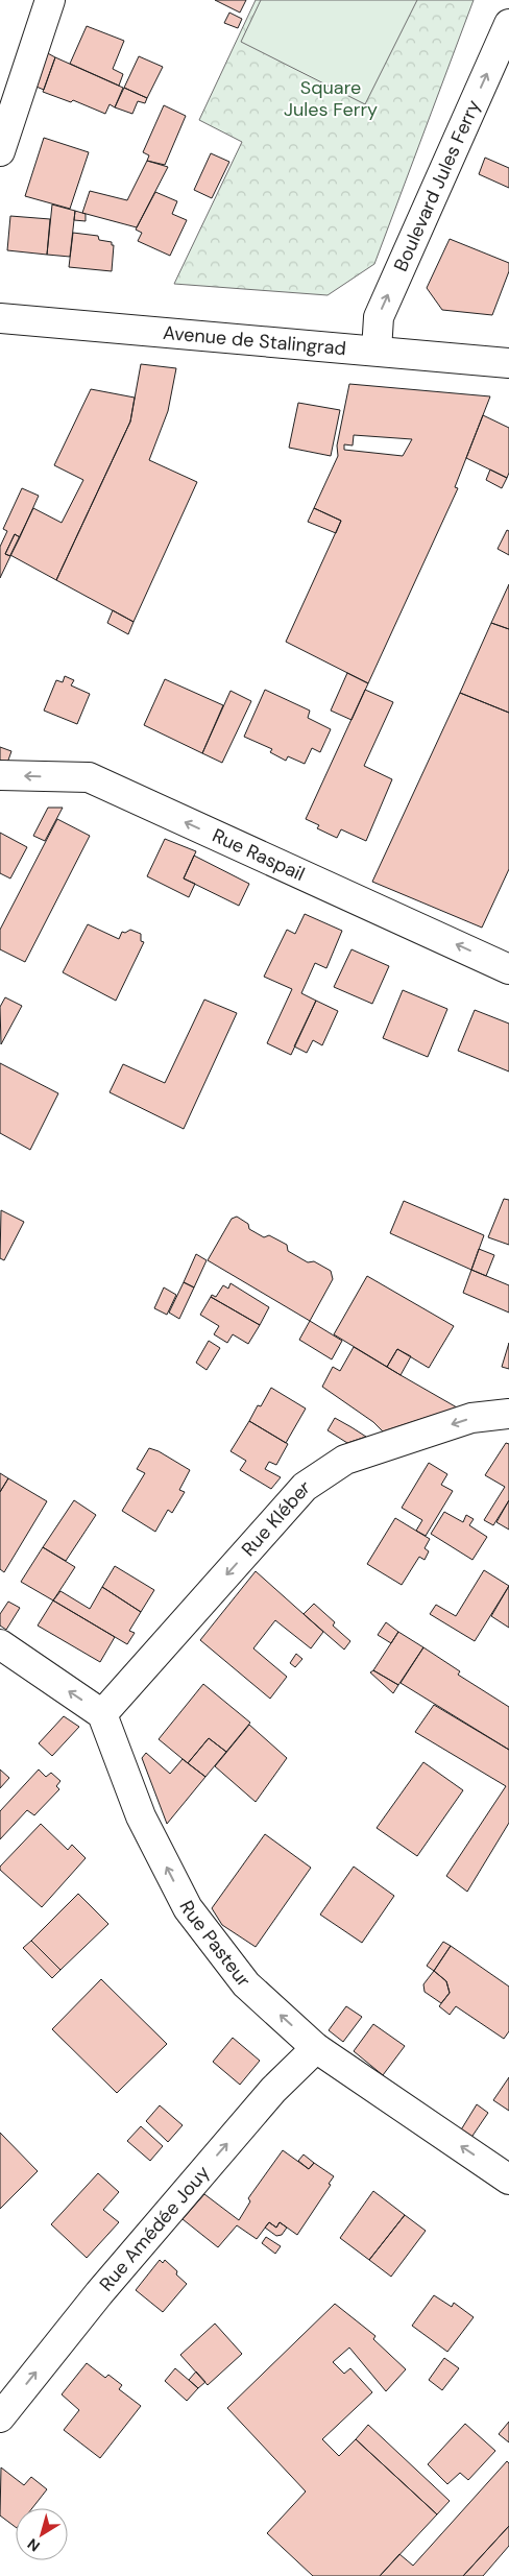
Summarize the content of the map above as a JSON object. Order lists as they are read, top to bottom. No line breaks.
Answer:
{"streets":{"street":["Boulevard Jules Ferry","Avenue de Stalingrad","Rue Raspail","Rue Kléber","Rue Pasteur","Rue Amédée Jouy"]},"crossings":[["Boulevard Jules Ferry","Avenue de Stalingrad"],["Rue Kléber","Rue Pasteur"],["Rue Pasteur","Rue Amédée Jouy"]],"one_way":["Boulevard Jules Ferry","Rue Raspail","Rue Kléber","Rue Pasteur","Rue Amédée Jouy"],"parks":["Square Jules Ferry"],"north":"bottom left"}
